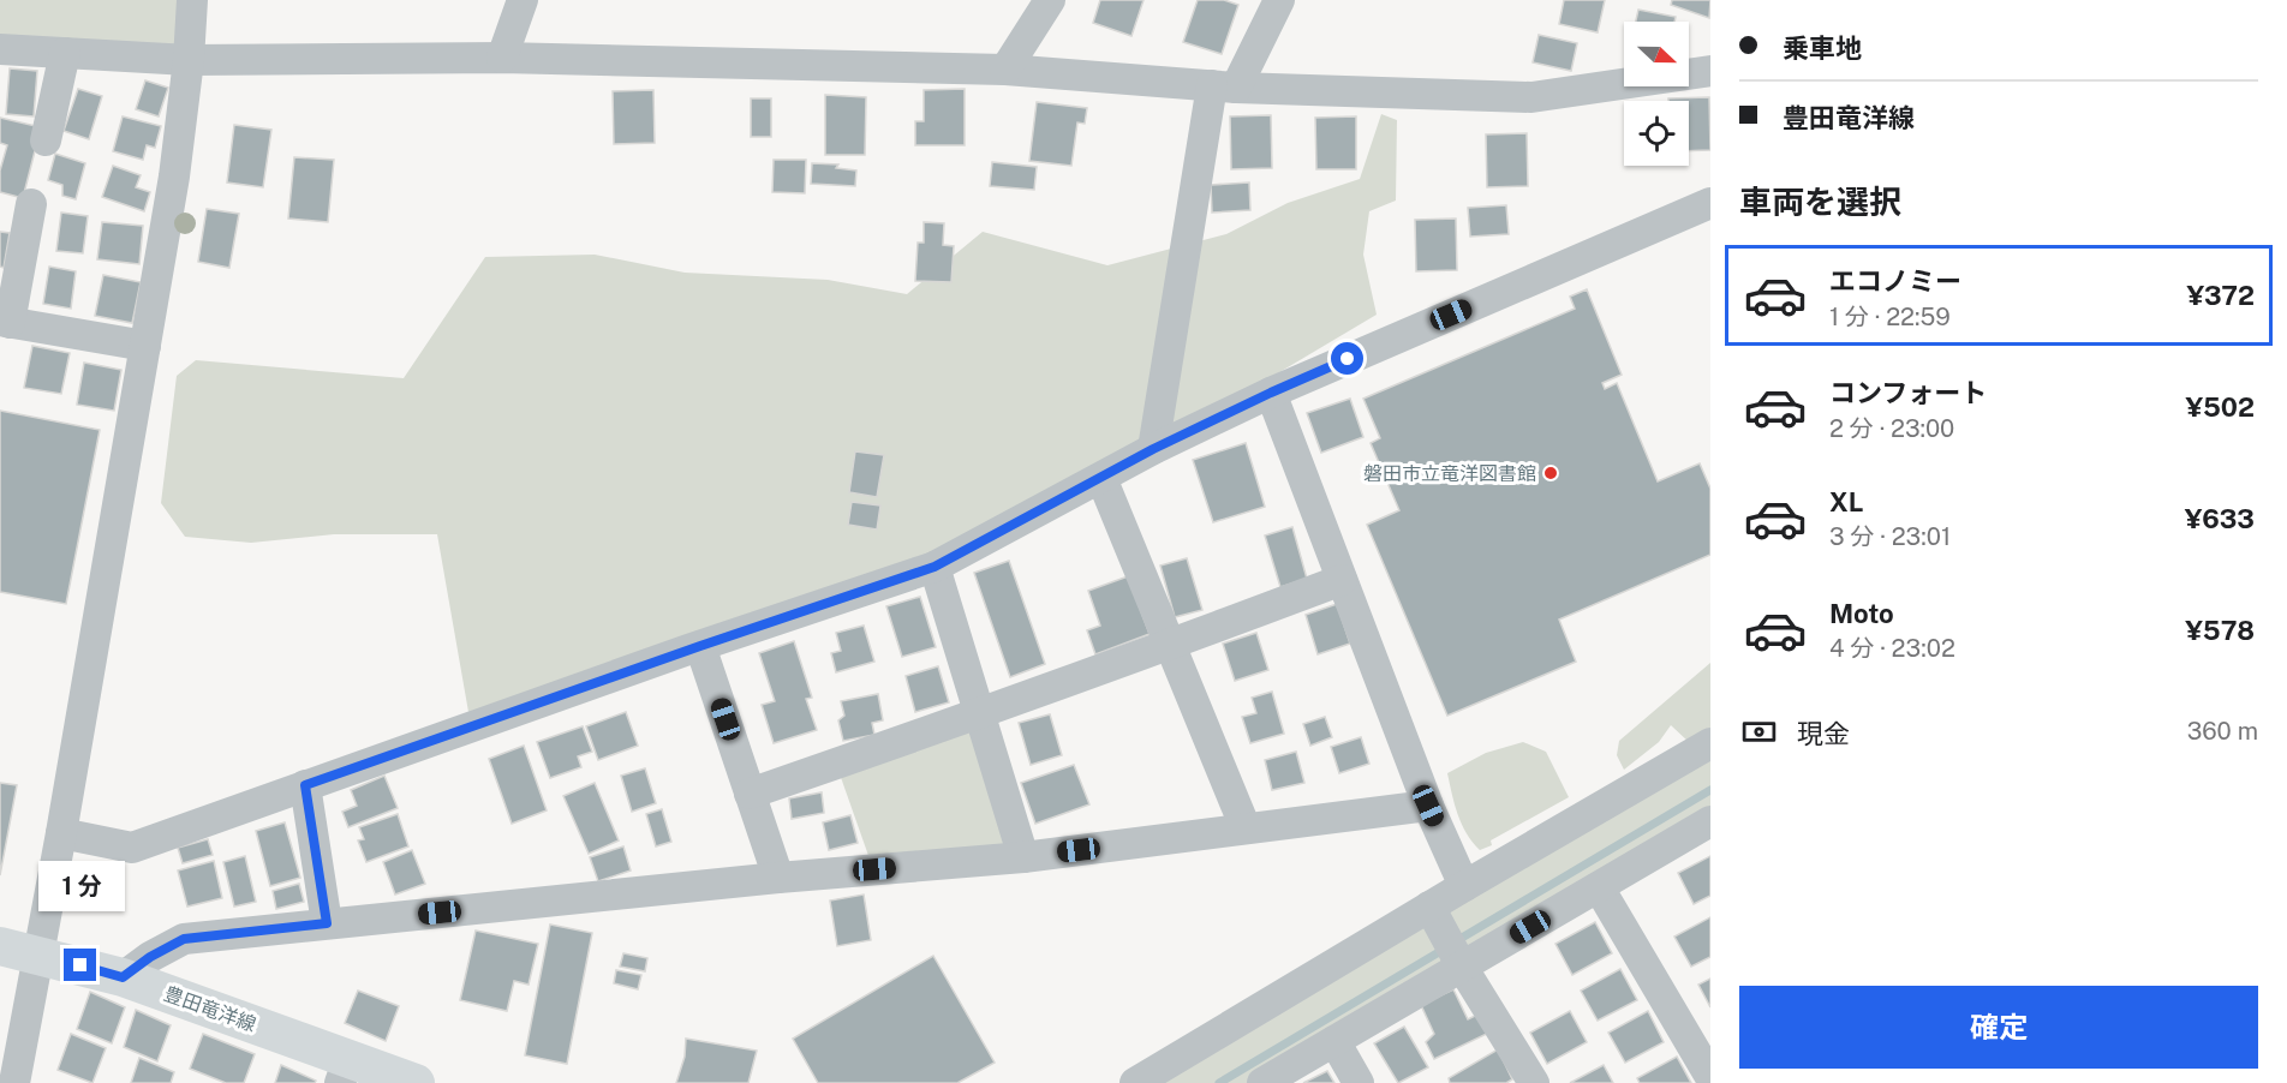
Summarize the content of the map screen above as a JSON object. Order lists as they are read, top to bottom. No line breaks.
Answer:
{"streets":{"main road":["豊田竜洋線"]},"places":["磐田市立竜洋図書館"],"north":"right","page":{"banner":["乗車地","豊田竜洋線"],"heading":"車両を選択","list":[{"name":"エコノミー","note":"1 分 · 22:59","value":"¥372"},{"name":"コンフォート","note":"2 分 · 23:00","value":"¥502"},{"name":"XL","note":"3 分 · 23:01","value":"¥633"},{"name":"Moto","note":"4 分 · 23:02","value":"¥578"}],"pay":["現金","360 m"],"bubble":"1 分","buttons":"確定"}}
